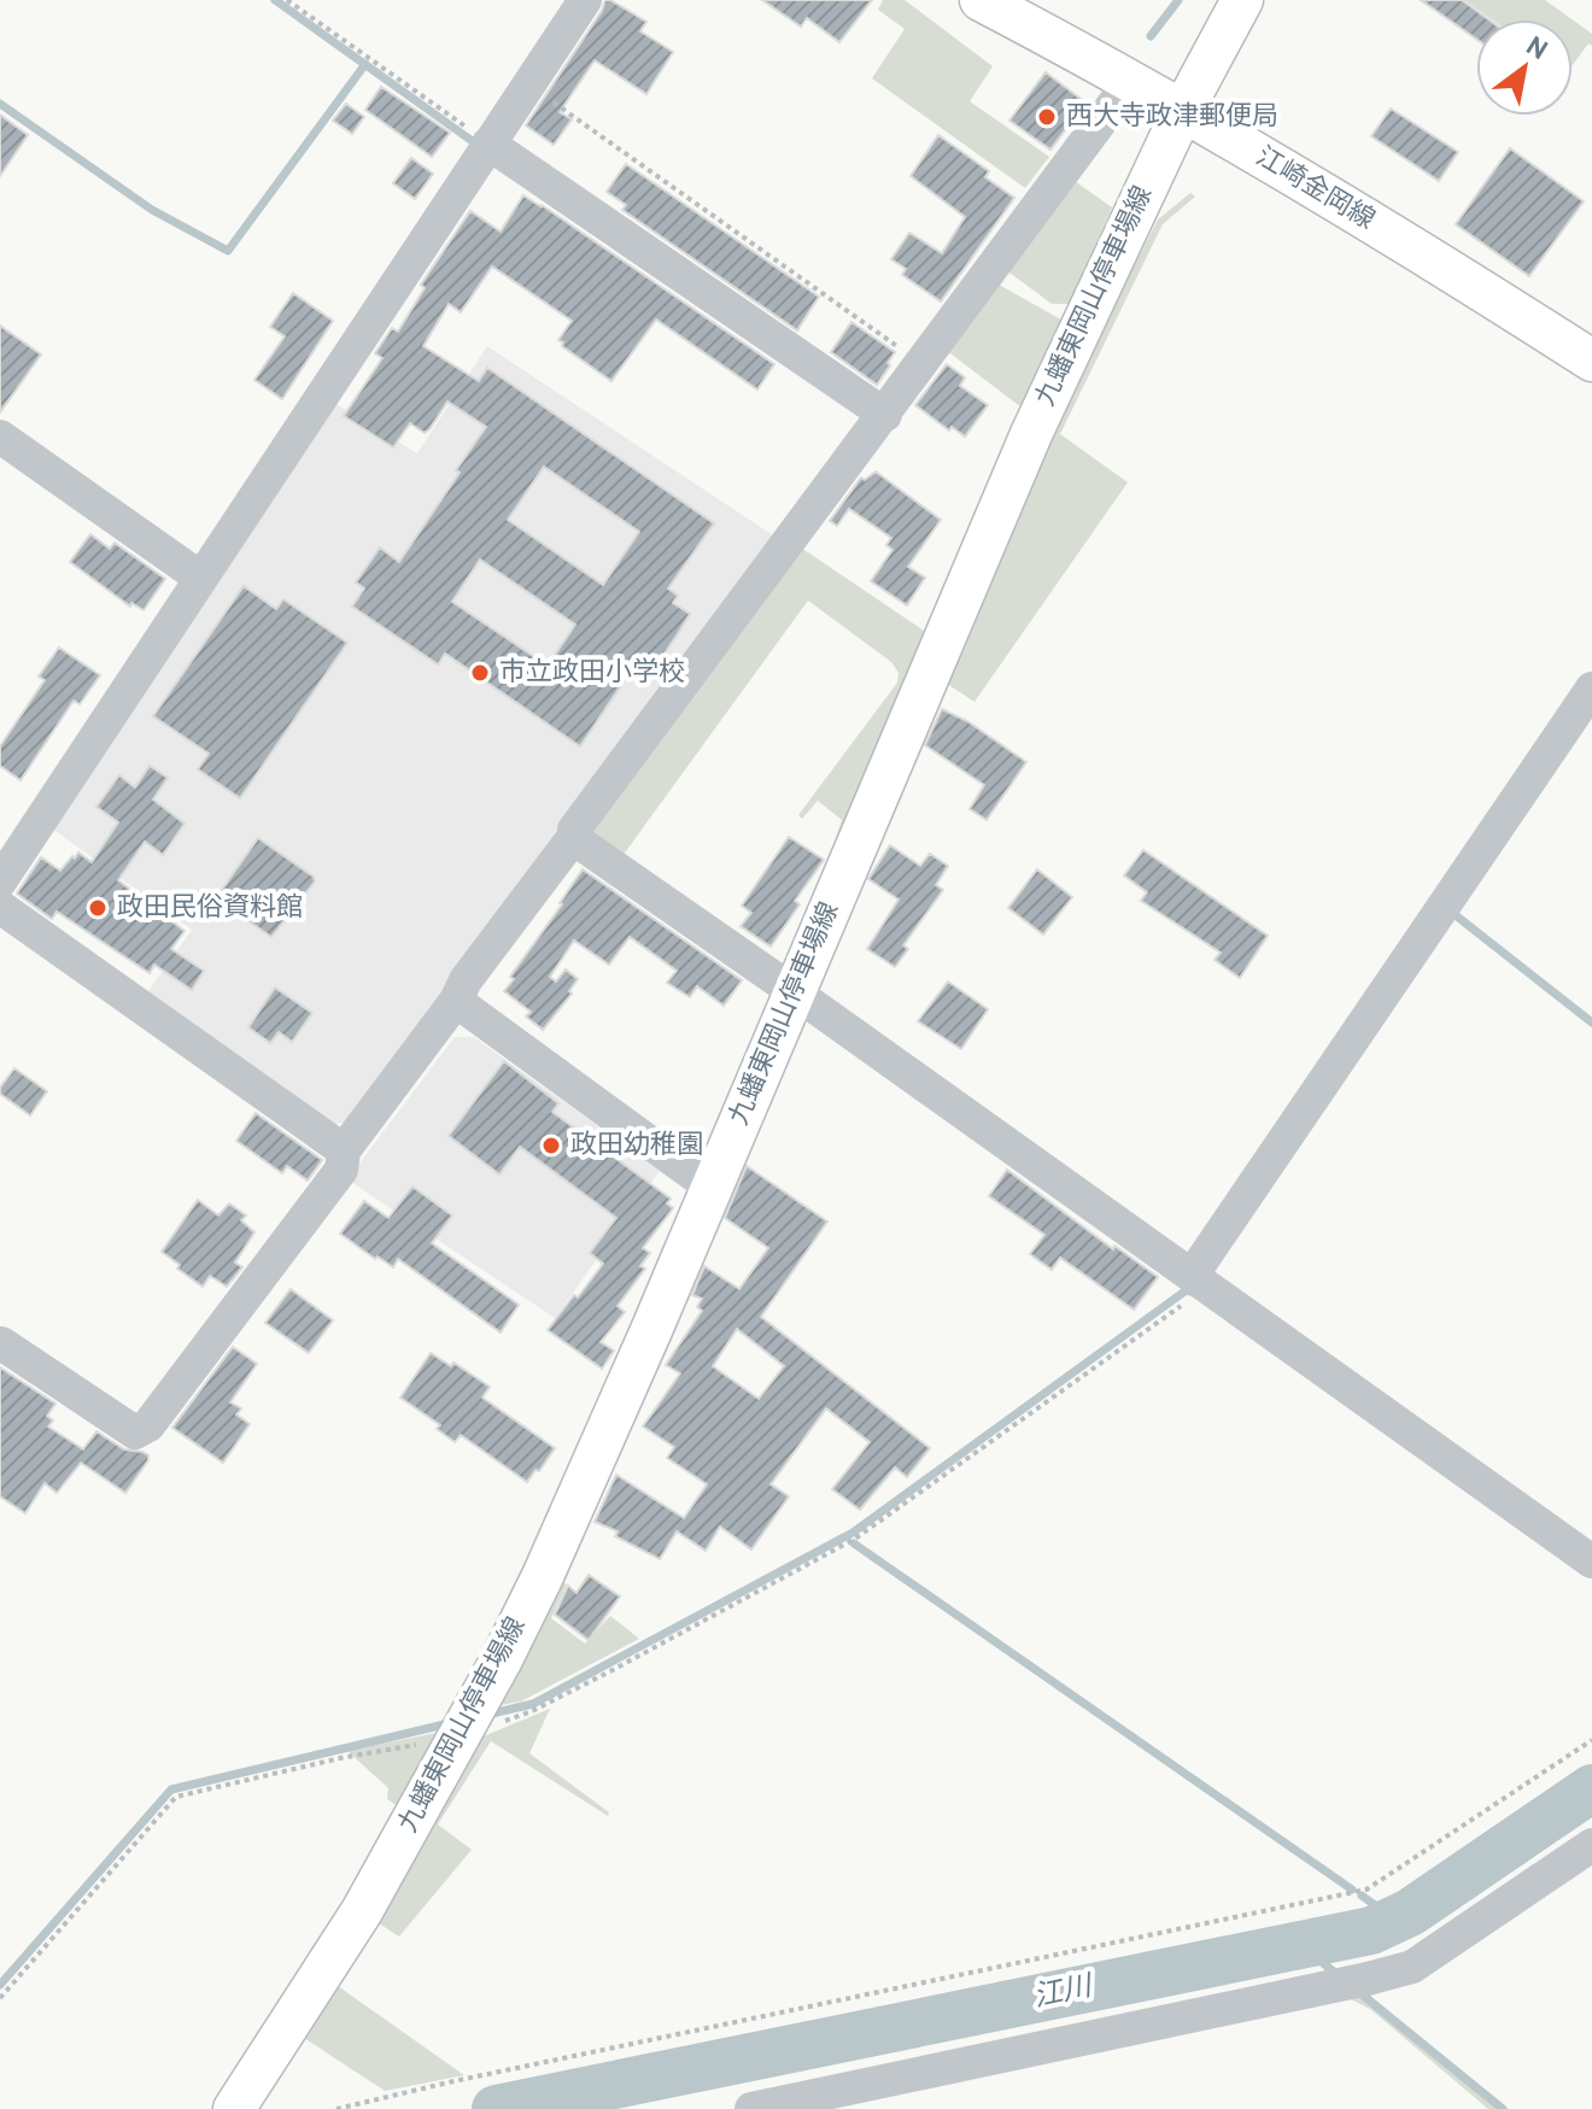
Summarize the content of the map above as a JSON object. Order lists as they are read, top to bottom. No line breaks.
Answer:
{"streets":{"main road":["江崎金岡線","九蟠東岡山停車場線"]},"crossings":[["江崎金岡線","九蟠東岡山停車場線"]],"water":["江川"],"places":["西大寺政津郵便局","市立政田小学校","政田民俗資料館","政田幼稚園"],"north":"top right"}
